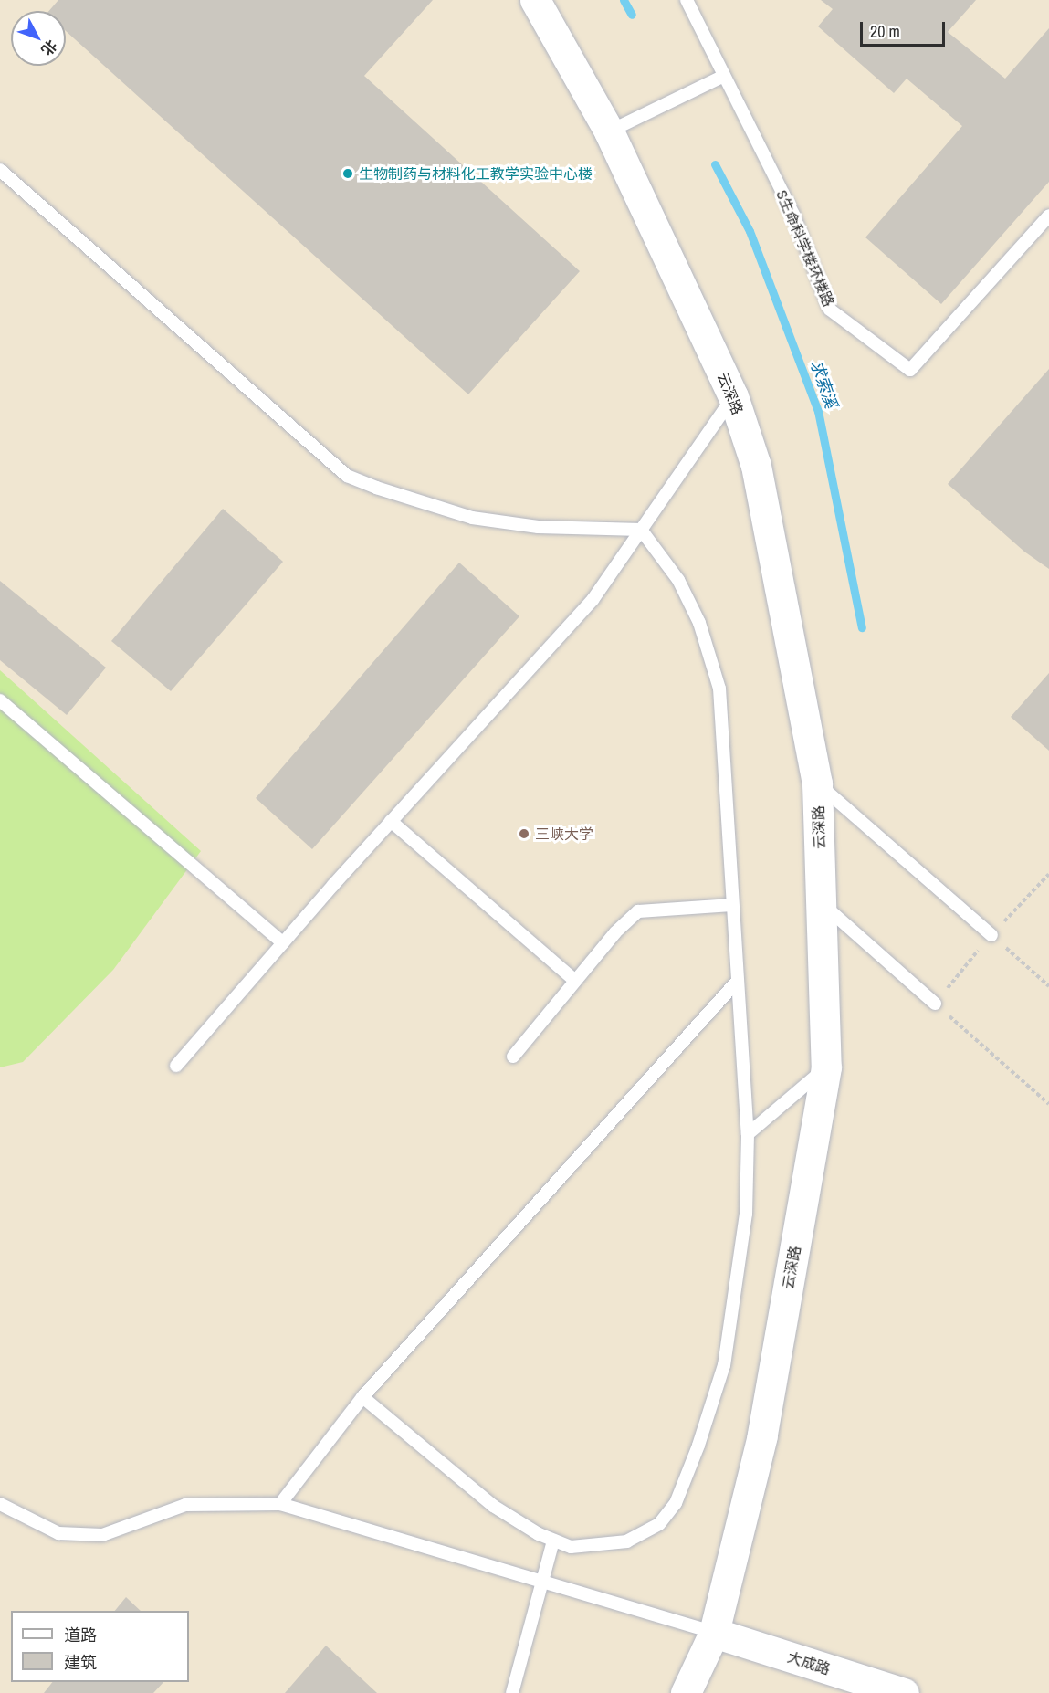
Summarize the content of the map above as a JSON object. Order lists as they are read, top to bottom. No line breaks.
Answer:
{"streets":{"street":["云深路","大成路"],"lane":["S生命科学楼环楼路"]},"crossings":[["云深路","大成路"]],"water":["求索溪"],"places":["生物制药与材料化工教学实验中心楼","三峡大学"],"legend":["道路","建筑"],"scale_bar":"20 m","north":"bottom right"}
